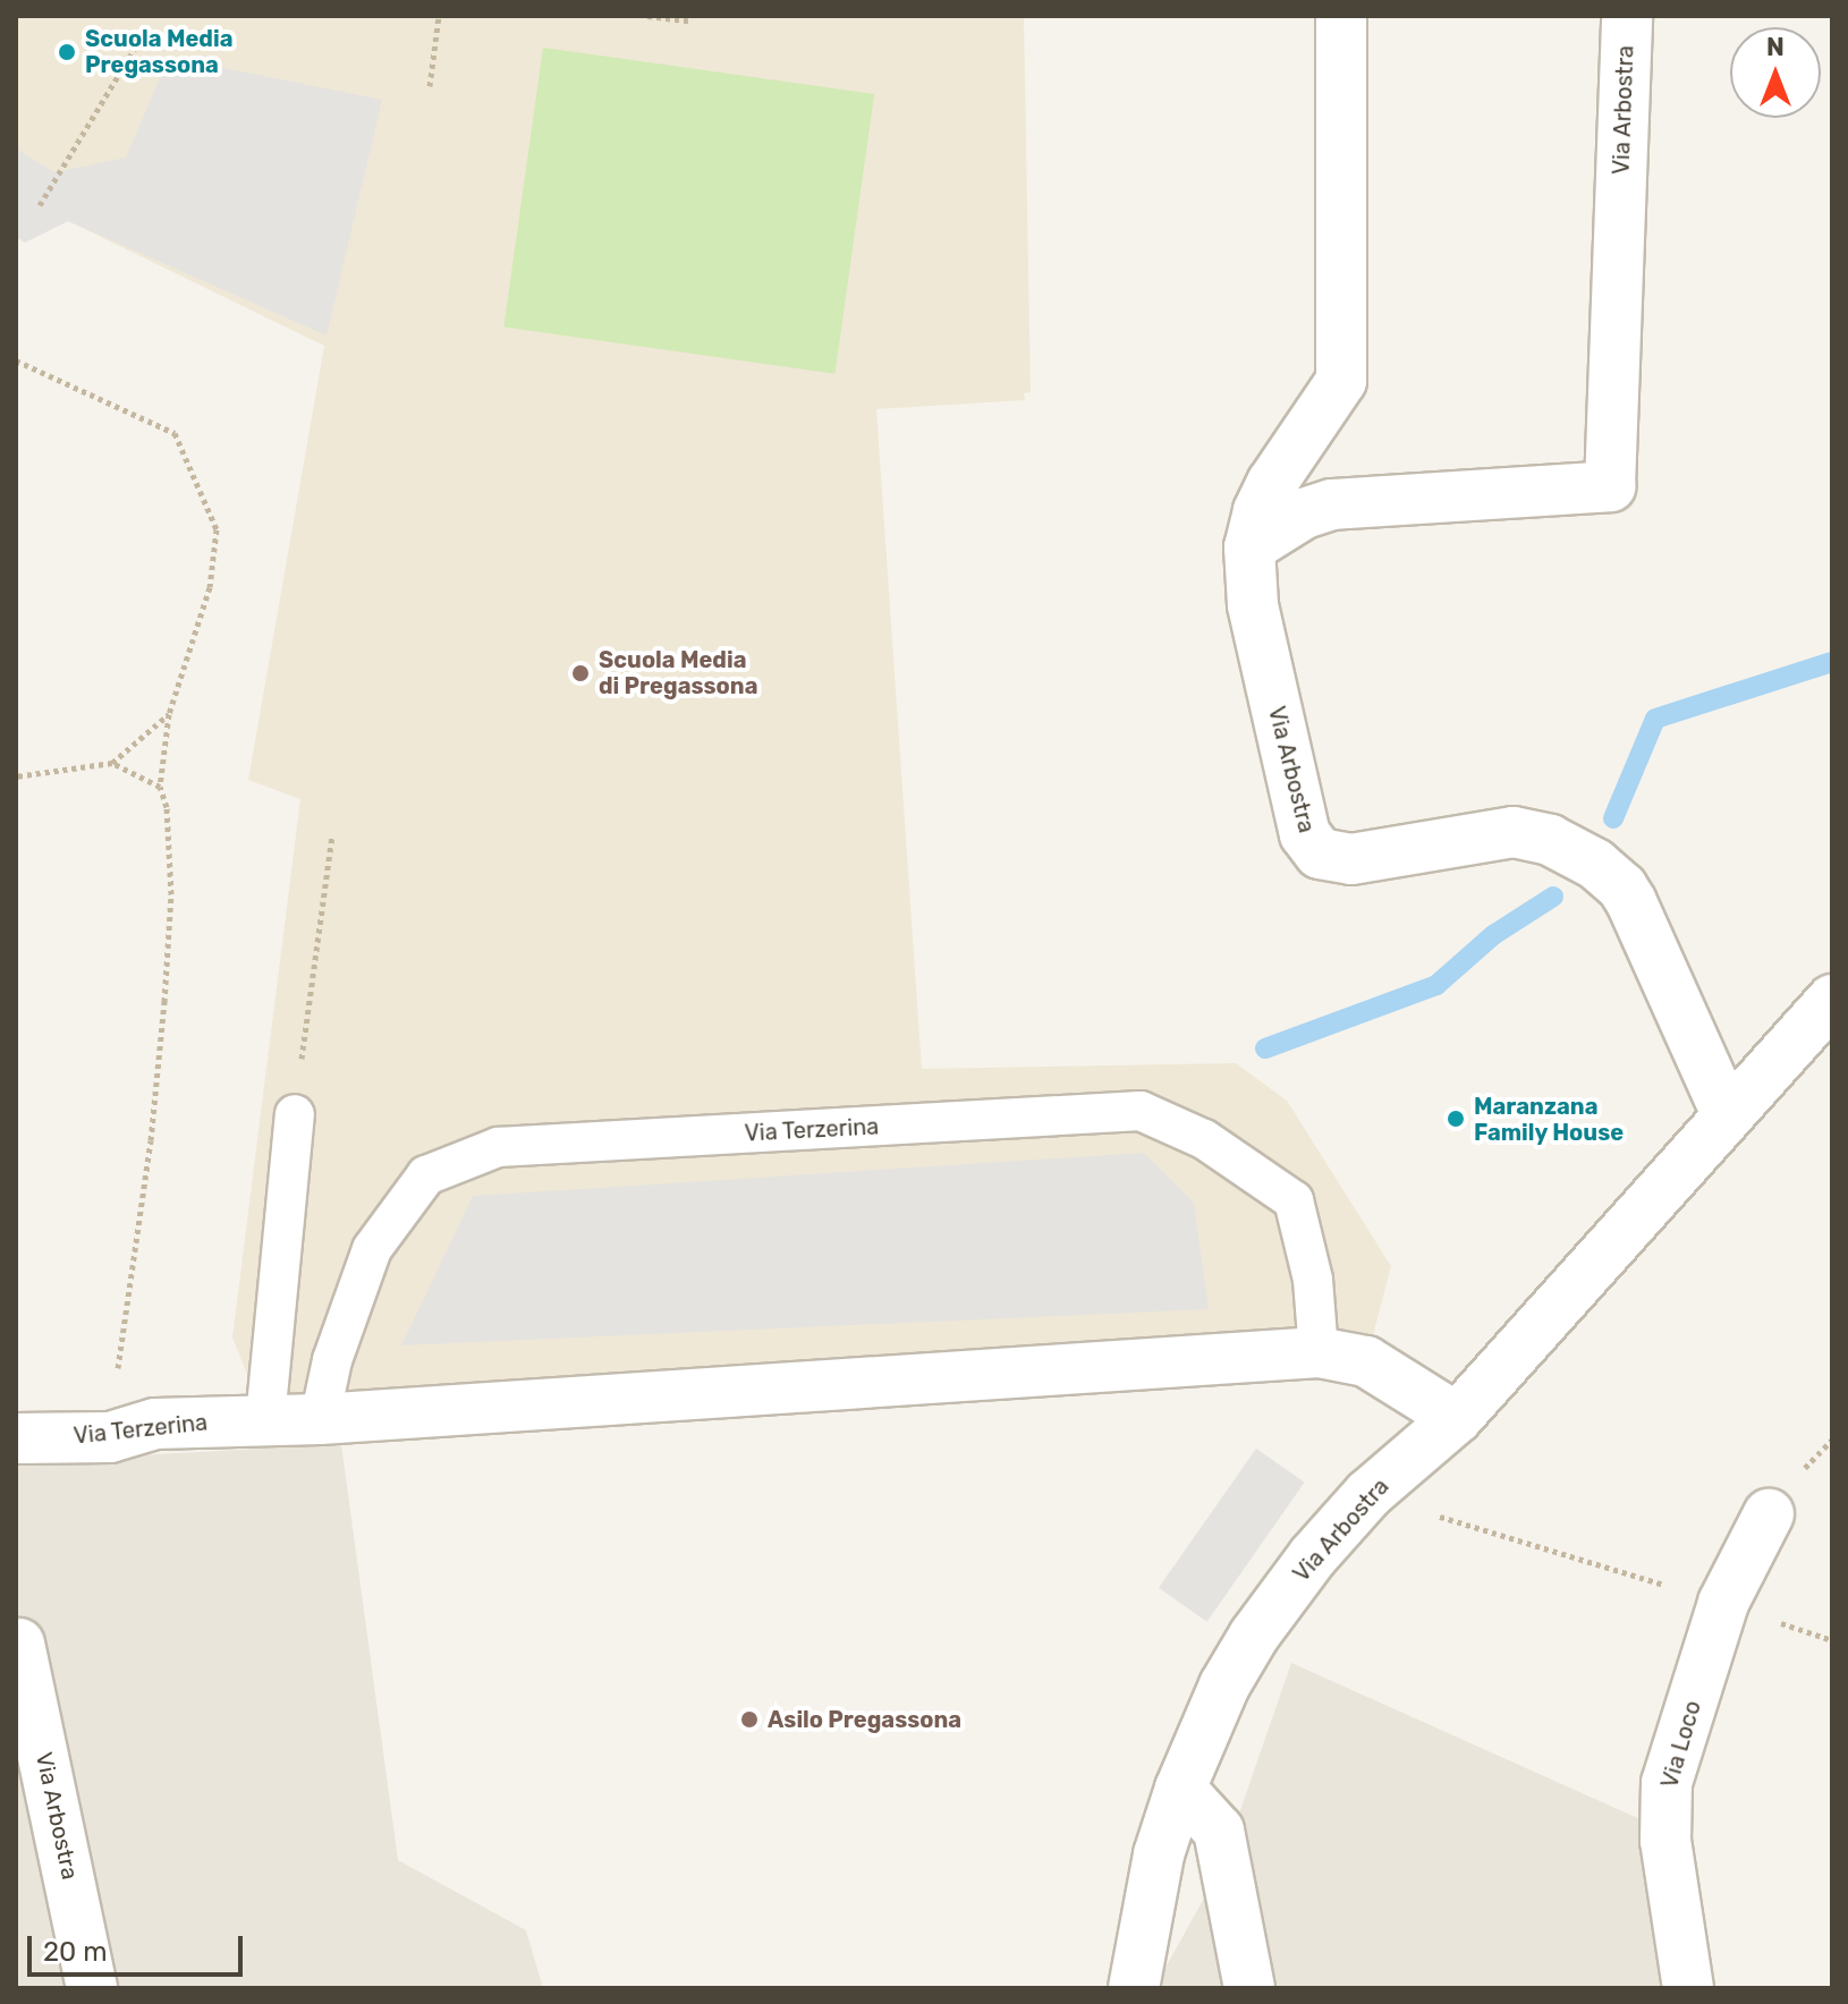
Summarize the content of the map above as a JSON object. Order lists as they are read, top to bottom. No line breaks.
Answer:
{"streets":{"street":["Via Arbostra","Via Terzerina","Via Loco"]},"crossings":[["Via Arbostra","Via Terzerina"]],"places":["Scuola Media Pregassona","Scuola Media di Pregassona","Maranzana Family House","Asilo Pregassona"],"scale_bar":"20 m","north":"top"}
